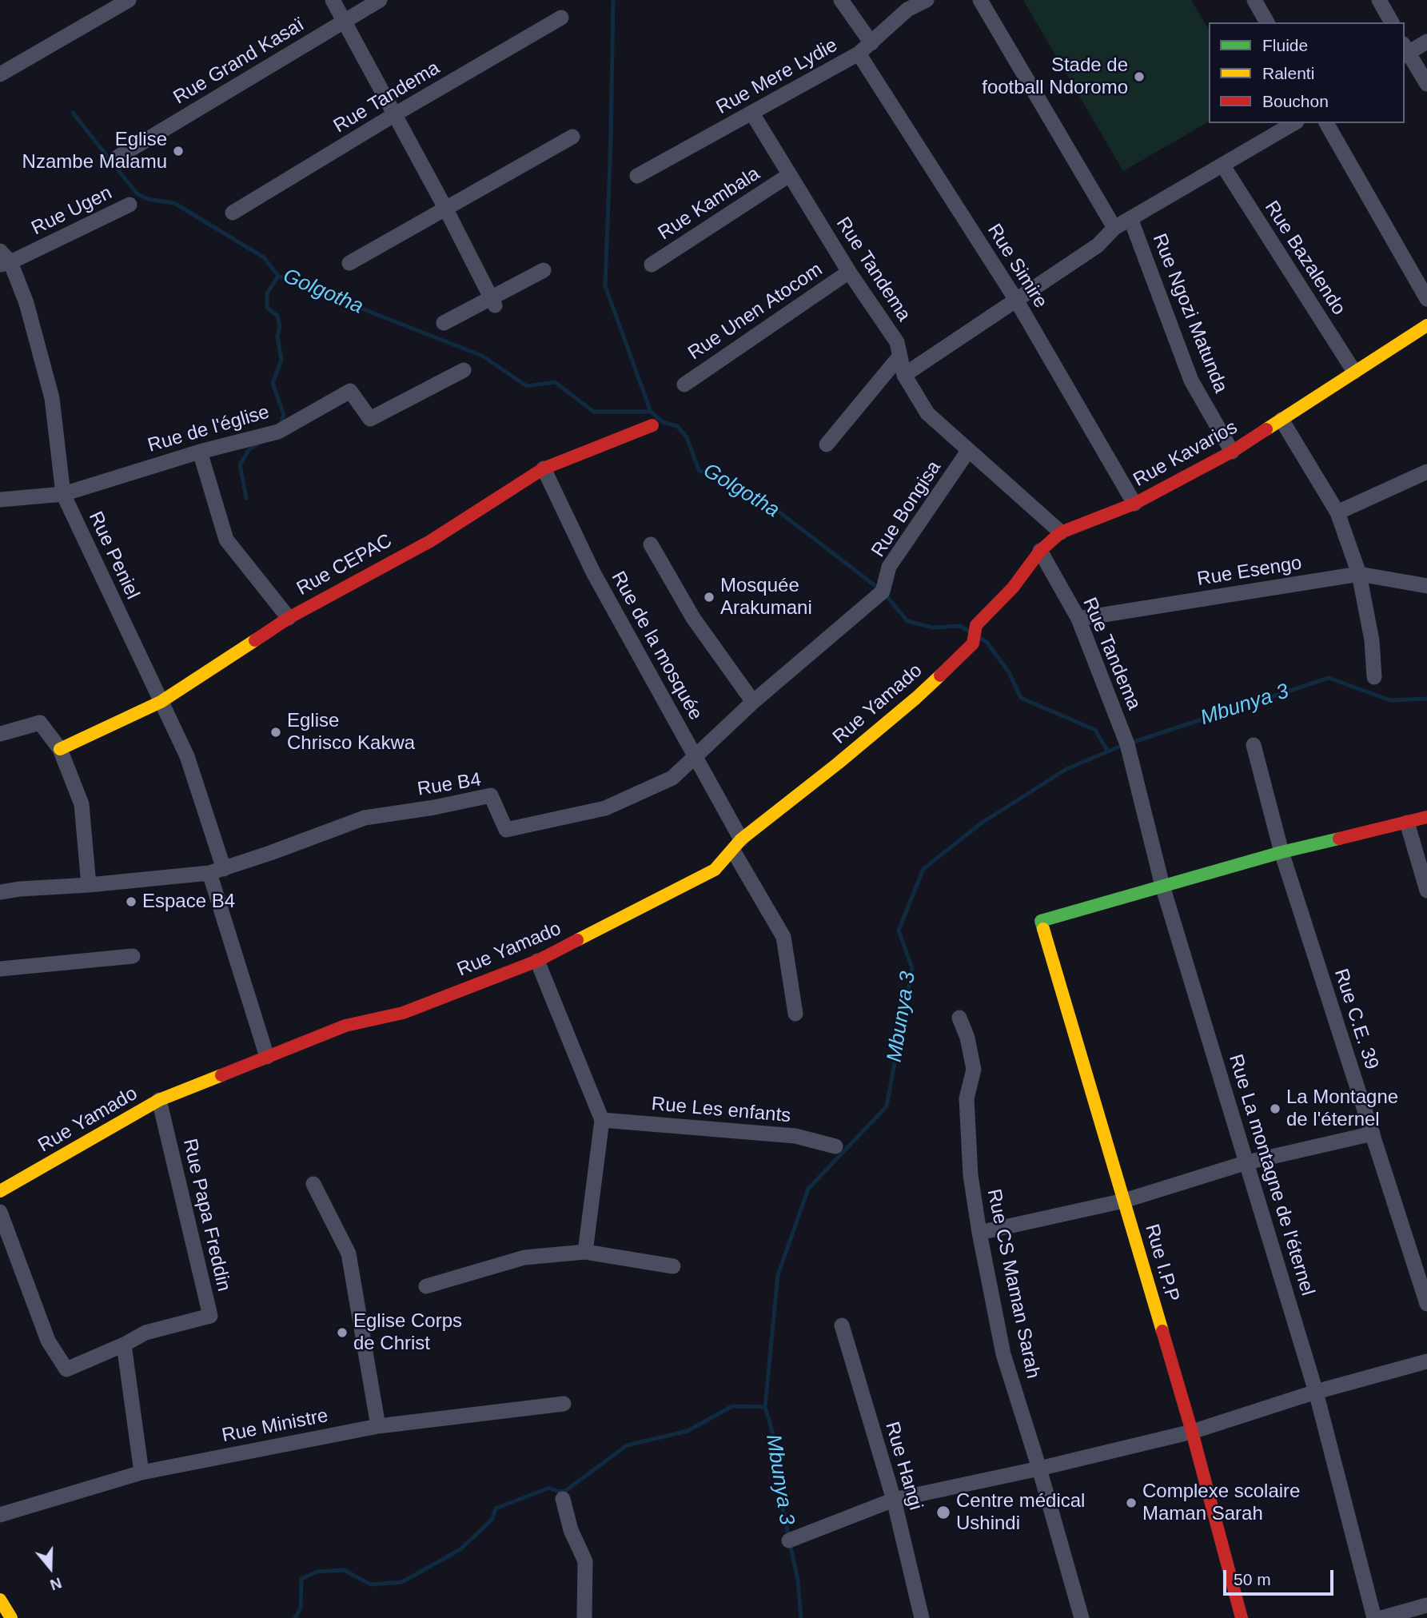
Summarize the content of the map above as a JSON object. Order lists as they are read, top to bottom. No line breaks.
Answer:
{"streets":{"street":["Rue Grand Kasaï","Rue Mere Lydie","Rue Tandema","Rue Kambala","Rue Ugen","Rue Bazalendo","Rue Simire","Rue Unen Atocom","Rue Ngozi Matunda","Rue de l'église","Rue Kavarios","Rue Bongisa","Rue Peniel","Rue CEPAC","Rue Esengo","Rue de la mosquée","Rue Yamado","Rue B4","Rue C.E. 39","Rue Les enfants","Rue La montagne de l'éternel","Rue Papa Freddin","Rue I.P.P","Rue CS Maman Sarah","Rue Ministre","Rue Hangi"]},"crossings":[["Rue Mere Lydie","Rue Tandema"],["Rue Mere Lydie","Rue Simire"],["Rue Tandema","Rue Kambala"],["Rue Tandema","Rue Unen Atocom"],["Rue Tandema","Rue Kavarios"],["Rue Tandema","Rue Bongisa"],["Rue Tandema","Rue Esengo"],["Rue Tandema","Rue La montagne de l'éternel"],["Rue Ugen","Rue Peniel"],["Rue Bazalendo","Rue Kavarios"],["Rue Simire","Rue Kavarios"],["Rue Ngozi Matunda","Rue Kavarios"],["Rue de l'église","Rue Peniel"],["Rue Kavarios","Rue Yamado"],["Rue Bongisa","Rue B4"],["Rue Peniel","Rue CEPAC"],["Rue Peniel","Rue Yamado"],["Rue Peniel","Rue B4"],["Rue CEPAC","Rue de la mosquée"],["Rue de la mosquée","Rue Yamado"],["Rue de la mosquée","Rue B4"],["Rue Yamado","Rue Papa Freddin"],["Rue La montagne de l'éternel","Rue I.P.P"]],"water":["Golgotha","Mbunya 3"],"places":["Stade de football Ndoromo","Eglise Nzambe Malamu","Mosquée Arakumani","Eglise Chrisco Kakwa","Espace B4","La Montagne de l'éternel","Eglise Corps de Christ","Complexe scolaire Maman Sarah","Centre médical Ushindi"],"legend":["Fluide","Ralenti","Bouchon"],"scale_bar":"50 m","north":"bottom"}
